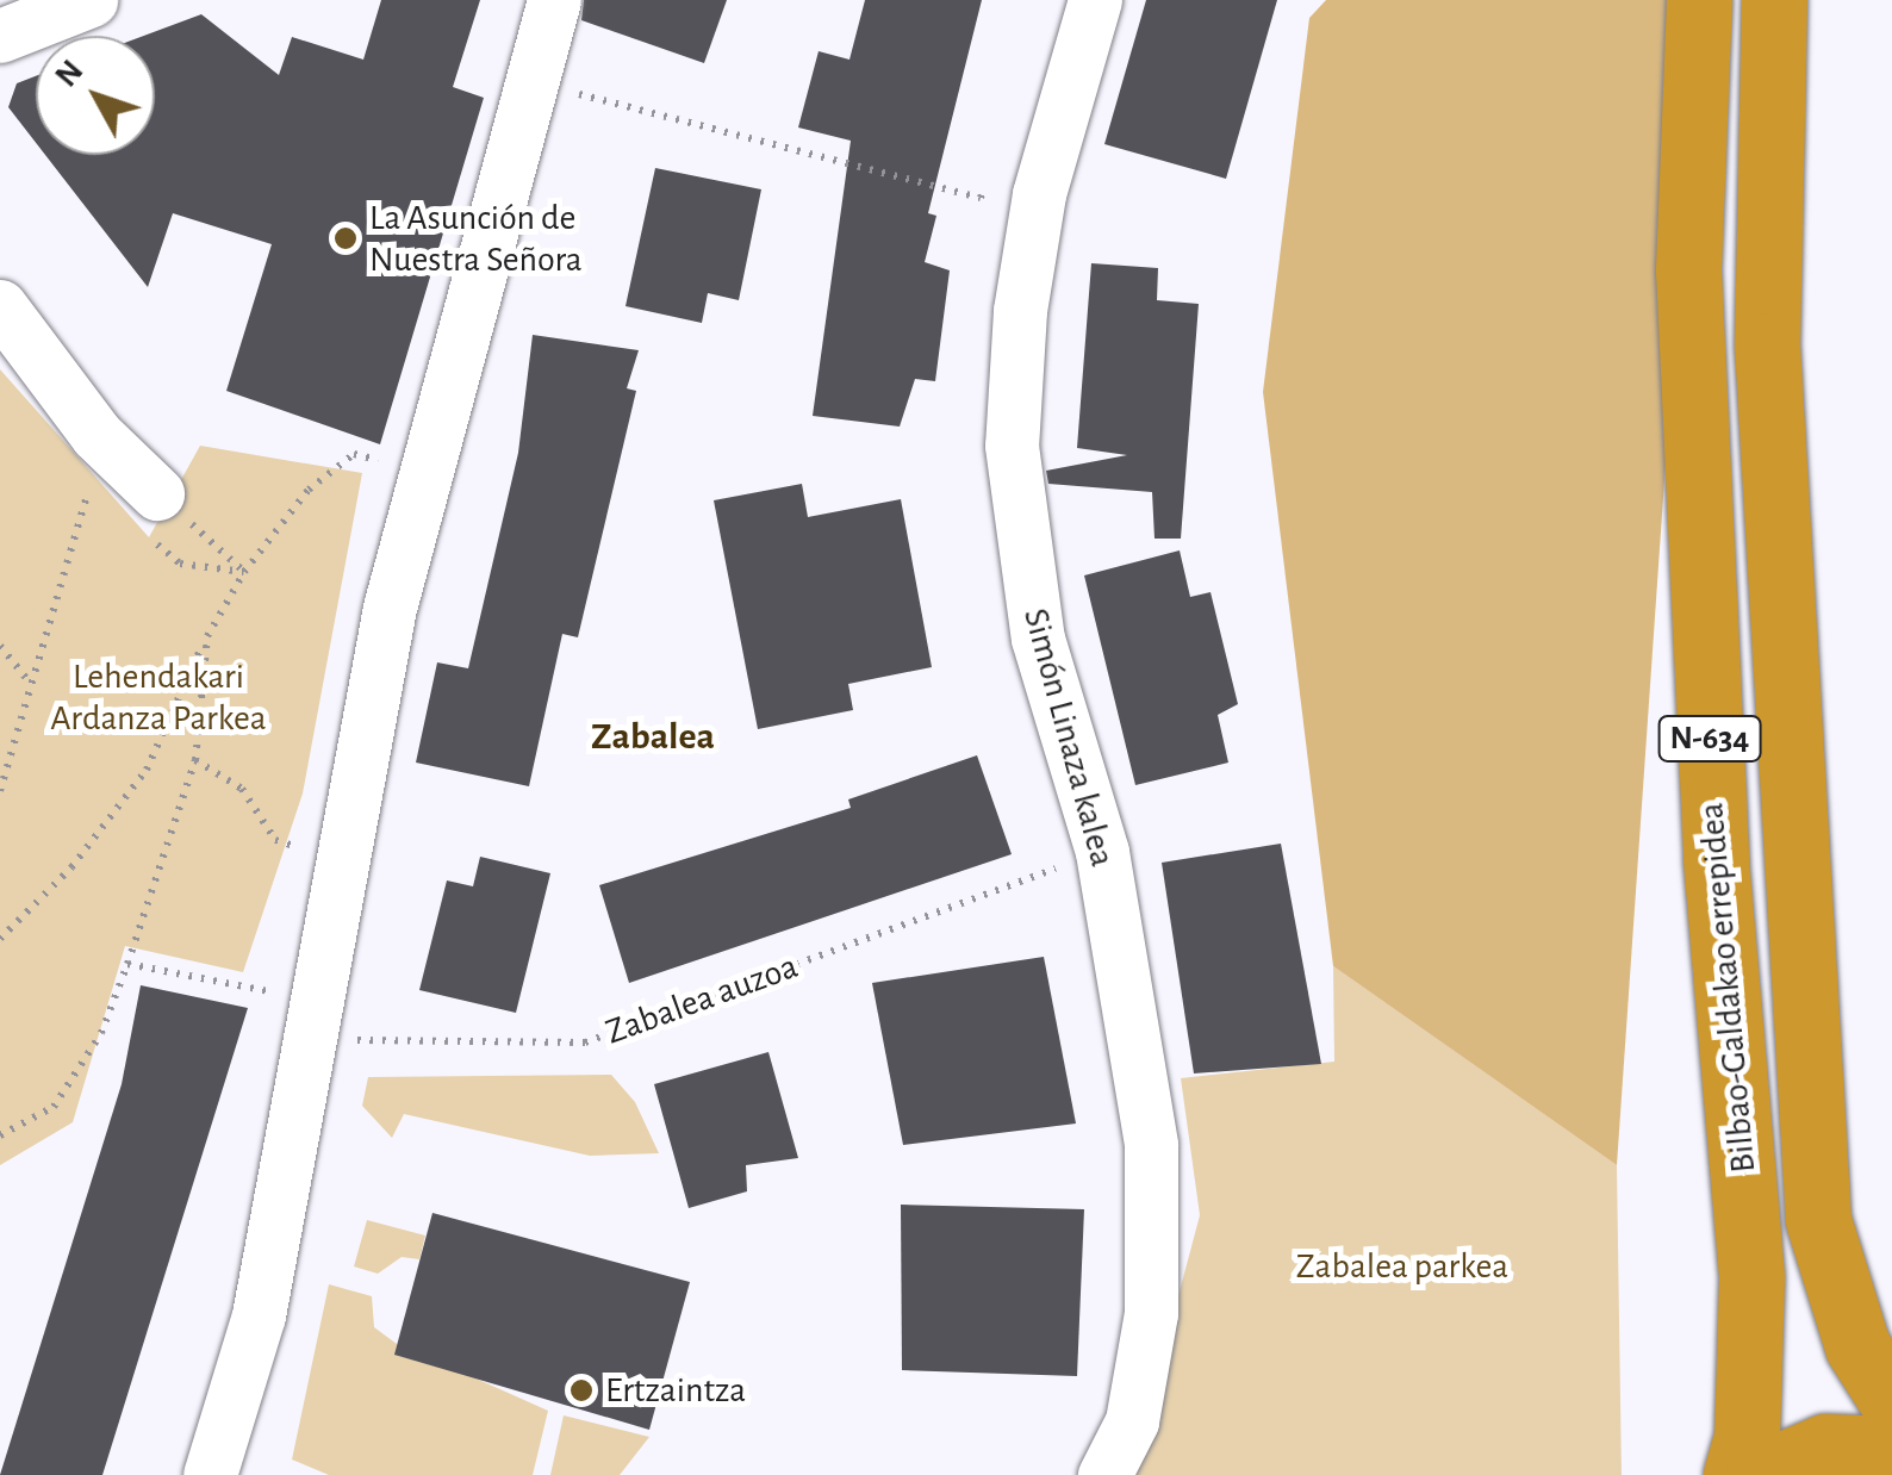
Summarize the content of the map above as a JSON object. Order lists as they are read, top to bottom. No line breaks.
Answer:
{"streets":{"highway":["N-634","Bilbao-Galdakao errepidea"],"street":["Simón Linaza kalea"],"path":["Zabalea auzoa"]},"crossings":[["Simón Linaza kalea","Zabalea auzoa"]],"districts":["Zabalea"],"parks":["Lehendakari Ardanza Parkea","Zabalea parkea"],"places":["La Asunción de Nuestra Señora","Ertzaintza"],"north":"top left"}
